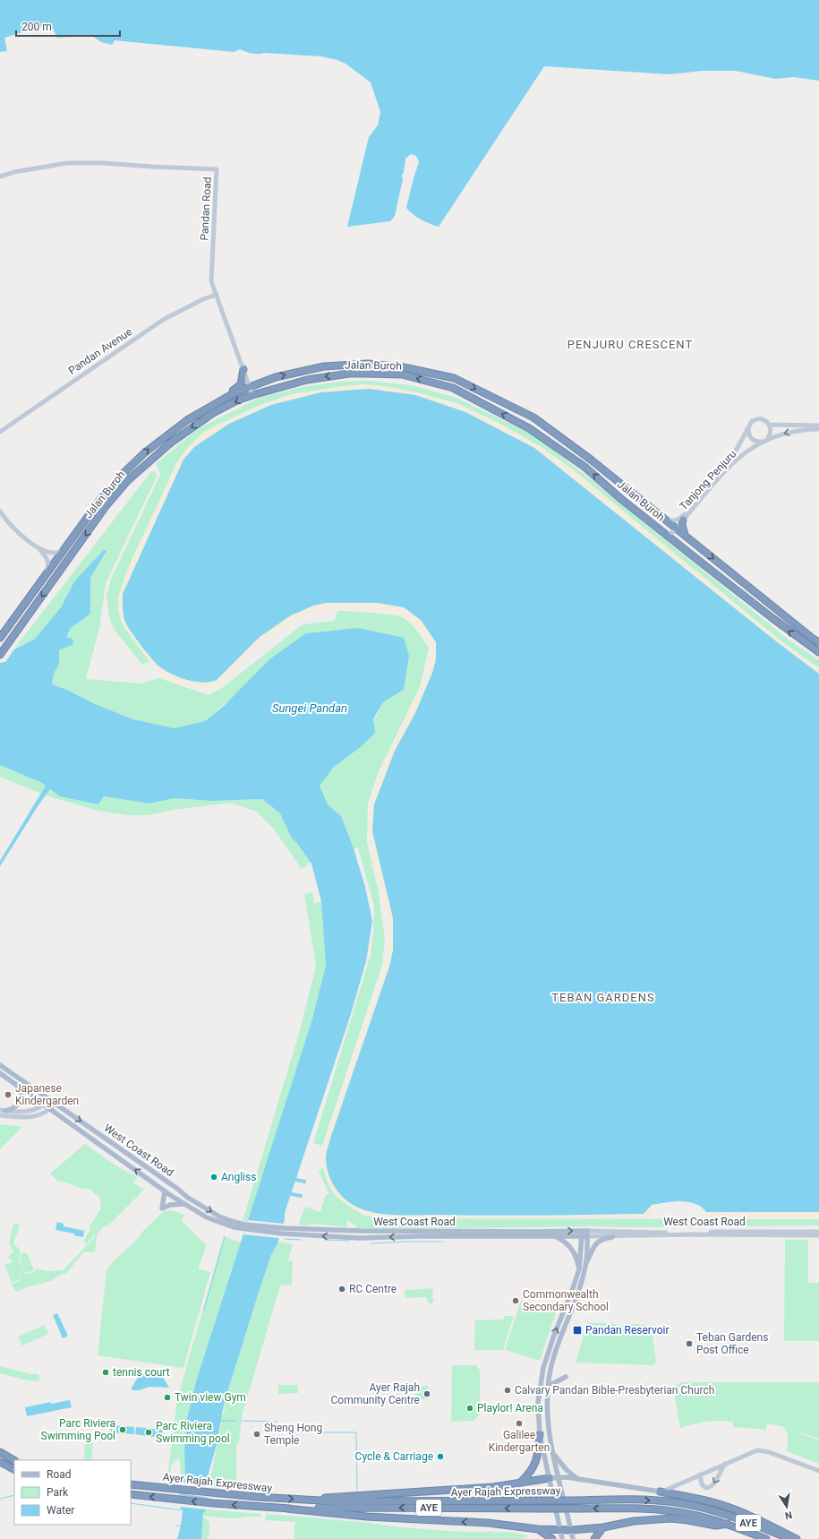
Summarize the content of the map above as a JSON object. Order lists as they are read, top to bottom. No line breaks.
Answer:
{"streets":{"highway":["Jalan Buroh","Ayer Rajah Expressway","AYE"],"main road":["West Coast Road"],"street":["Pandan Road","Pandan Avenue","Tanjong Penjuru"]},"crossings":[["Pandan Road","Pandan Avenue"],["Pandan Road","Jalan Buroh"],["Jalan Buroh","Tanjong Penjuru"]],"districts":["PENJURU CRESCENT","TEBAN GARDENS"],"water":["Sungei Pandan"],"places":{"other":["Japanese Kindergarden","Angliss","RC Centre","Commonwealth Secondary School","Teban Gardens Post Office","tennis court","Calvary Pandan Bible-Presbyterian Church","Ayer Rajah Community Centre","Twin view Gym","Playlor! Arena","Galilee Kindergarten","Parc Riviera Swimming Pool","Parc Riviera Swimming pool","Sheng Hong Temple","Cycle & Carriage"],"transit":["Pandan Reservoir"]},"legend":["Road","Park","Water"],"scale_bar":"200 m","north":"bottom"}
